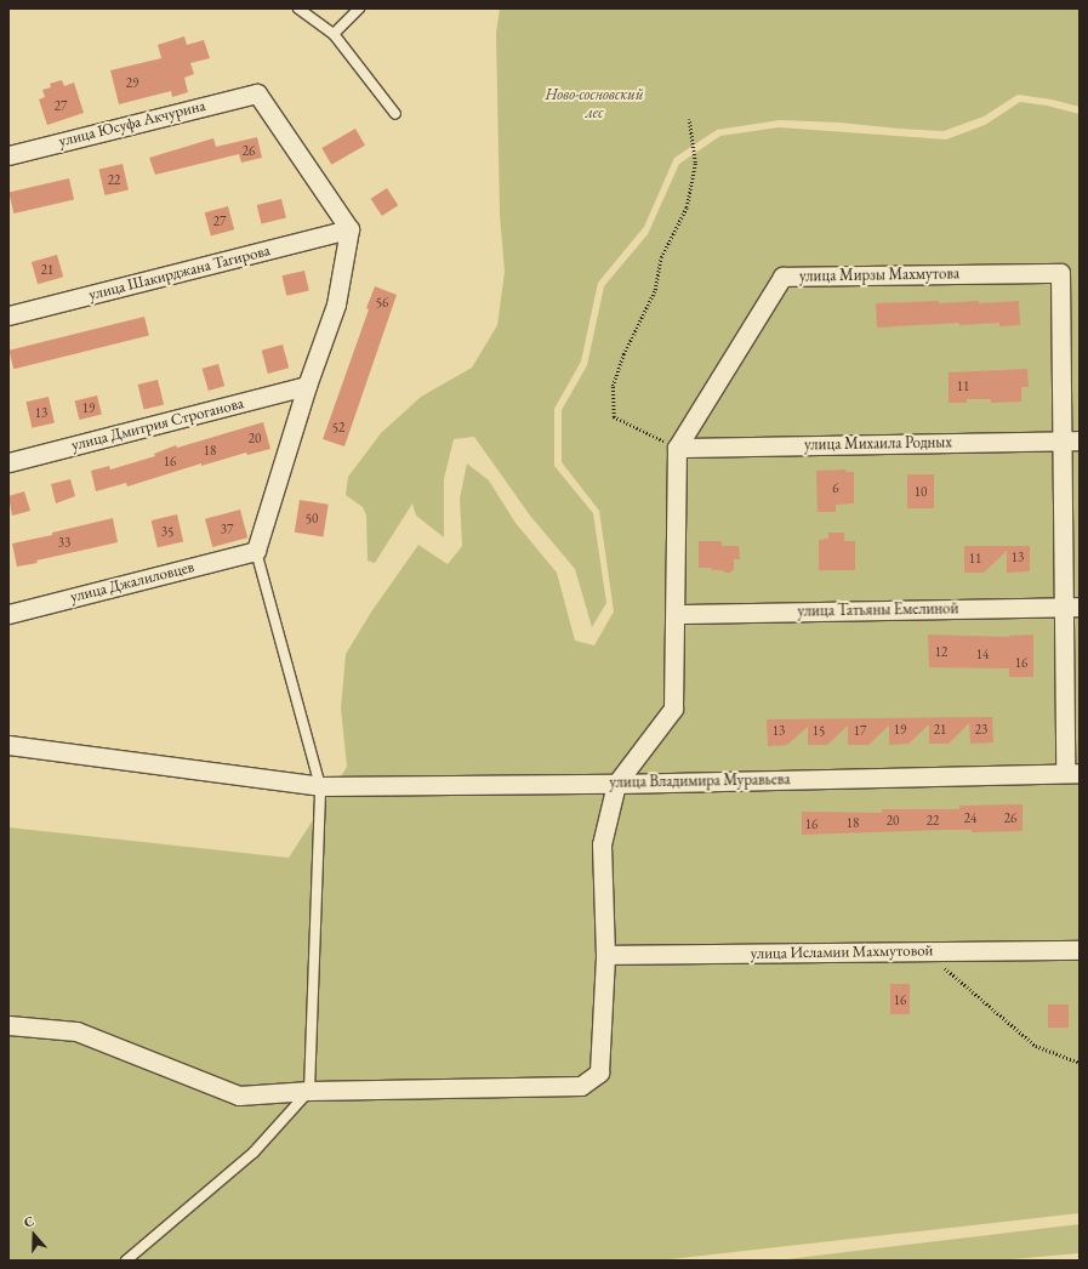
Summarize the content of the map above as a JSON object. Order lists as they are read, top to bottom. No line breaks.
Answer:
{"streets":{"street":["улица Юсуфа Акчурина","улица Шакирджана Тагирова","улица Мирзы Махмутова","улица Дмитрия Строганова","улица Михаила Родных","улица Джалиловцев","улица Татьяны Емелиной","улица Владимира Муравьева","улица Исламии Махмутовой"]},"crossings":[["улица Юсуфа Акчурина","улица Шакирджана Тагирова"],["улица Мирзы Махмутова","улица Михаила Родных"]],"parks":["Ново-сосновский лес"],"house_numbers":["29","27","26","22","27","21","56","11","19","13","52","20","18","16","6","10","50","37","35","33","13","11","12","14","16","19","21","23","13","15","17","24","26","20","22","18","16","16"],"north":"top"}
